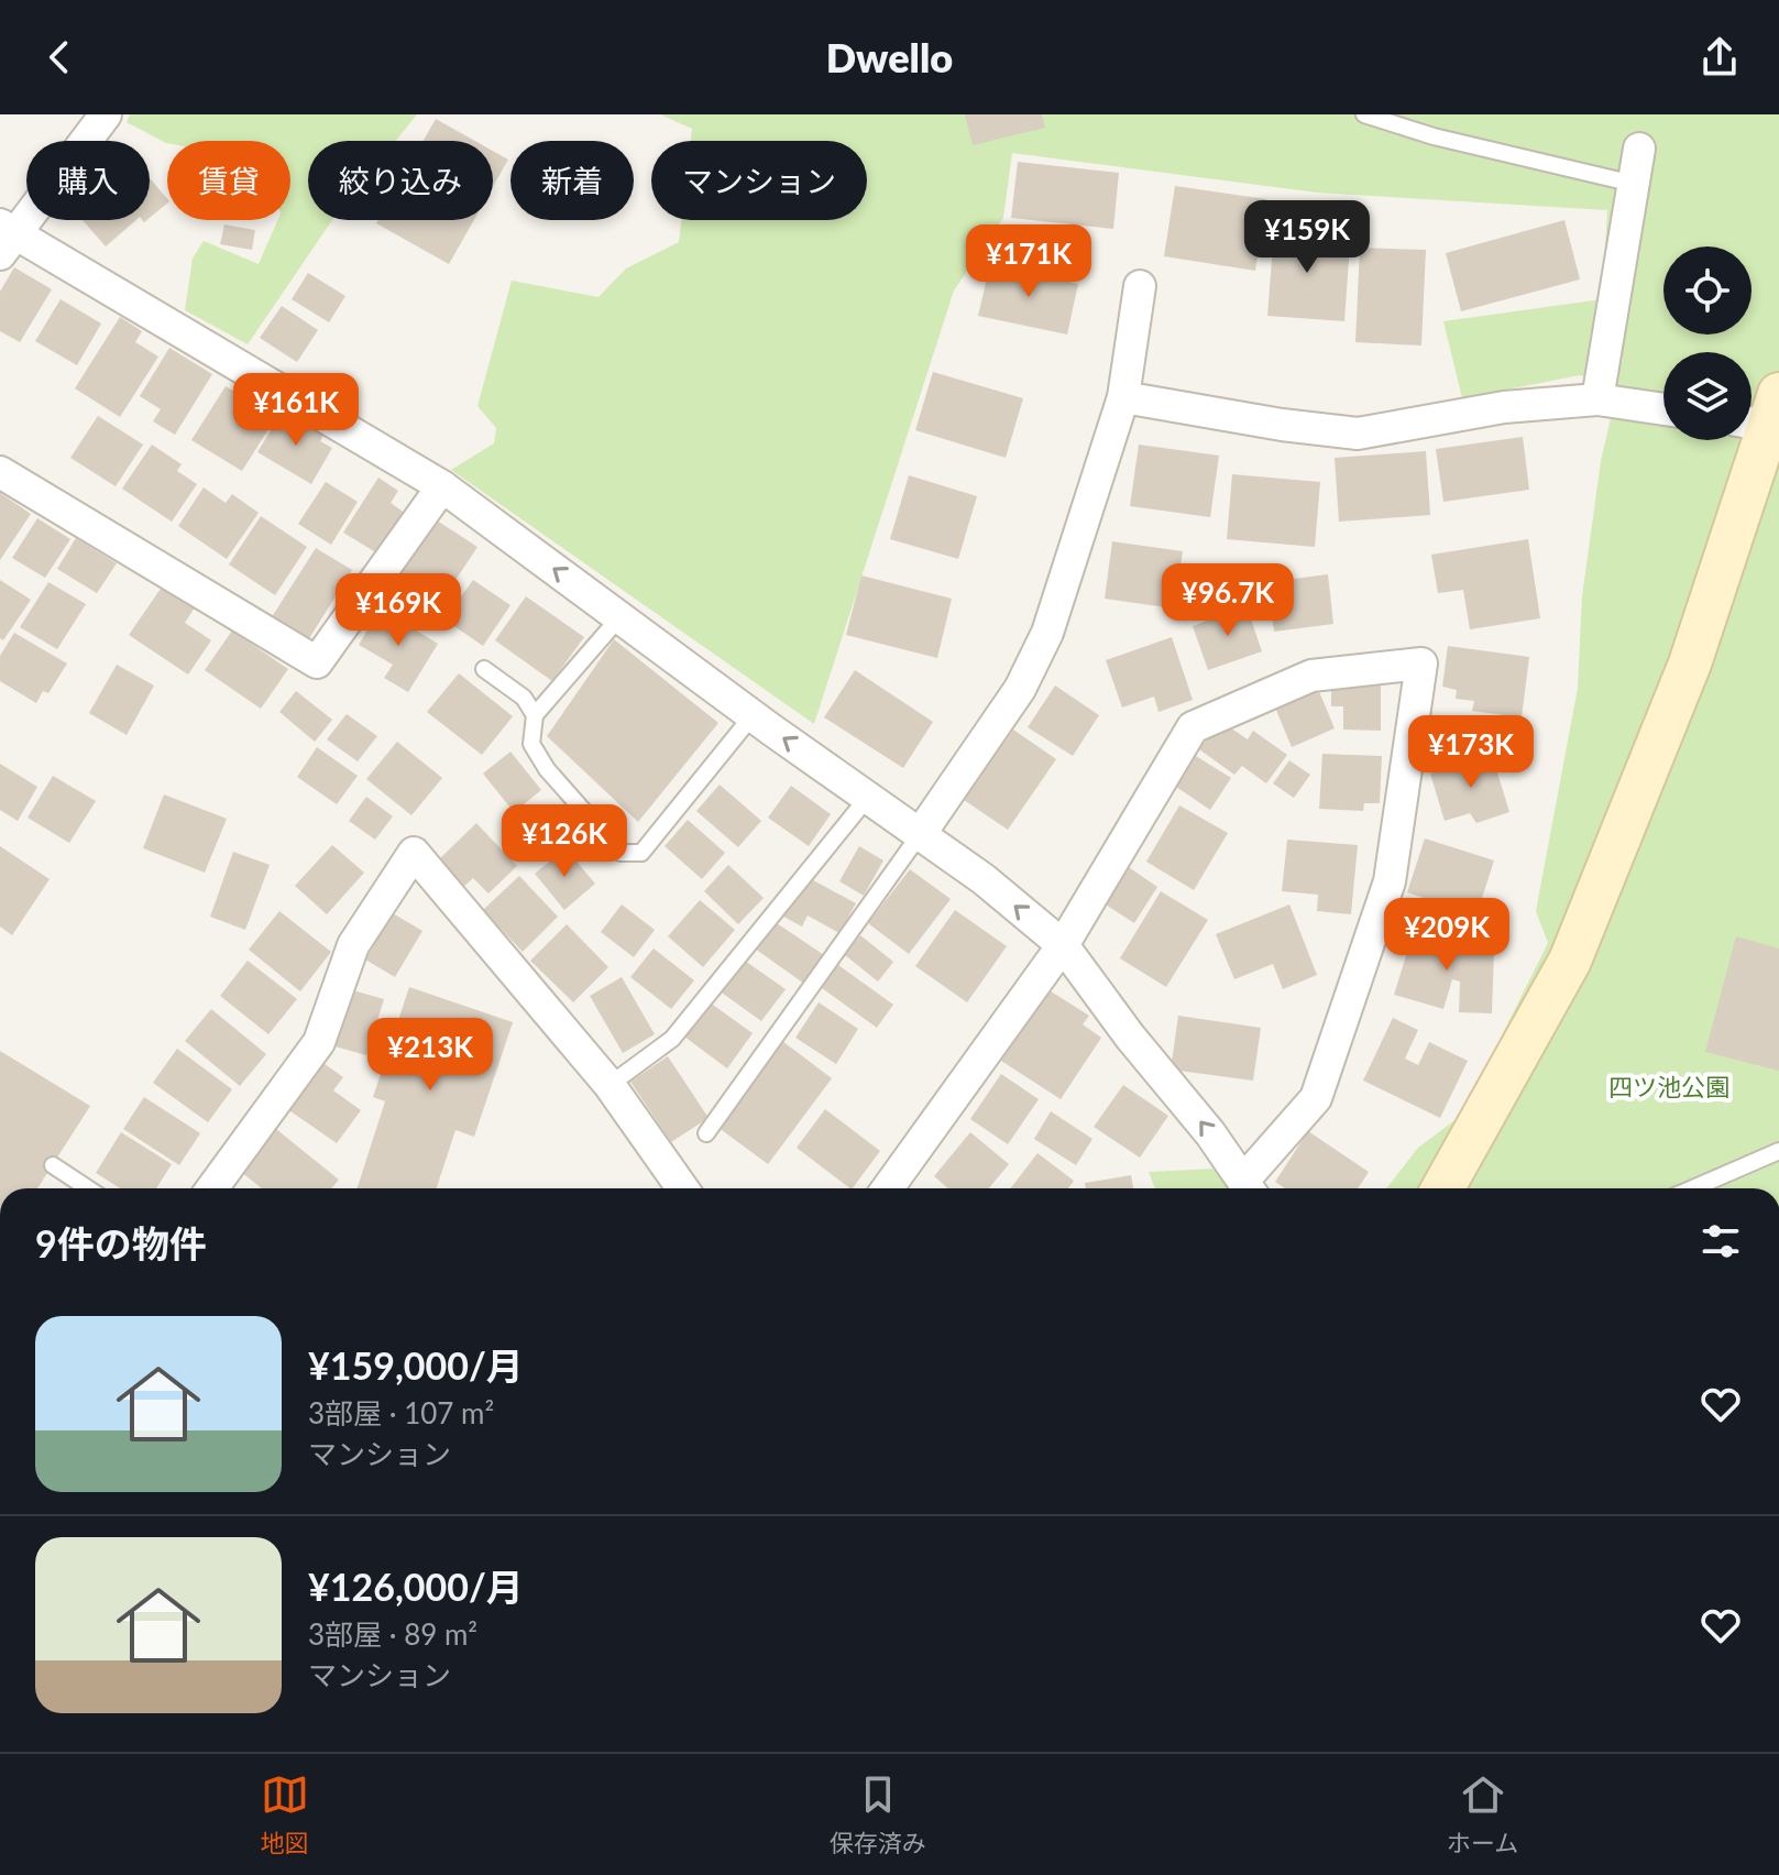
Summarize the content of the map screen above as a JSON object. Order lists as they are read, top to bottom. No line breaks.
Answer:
{"parks":["四ツ池公園"],"page":{"header":"Dwello","chip":["購入","賃貸","絞り込み","新着","マンション"],"price":["¥159K","¥171K","¥161K","¥96.7K","¥169K","¥173K","¥126K","¥209K","¥213K"],"heading":"9件の物件","list":[{"name":"¥159,000/月","note":"3部屋 · 107 m² · マンション"},{"name":"¥126,000/月","note":"3部屋 · 89 m² · マンション"}],"tabs":["地図","保存済み","ホーム"]}}
